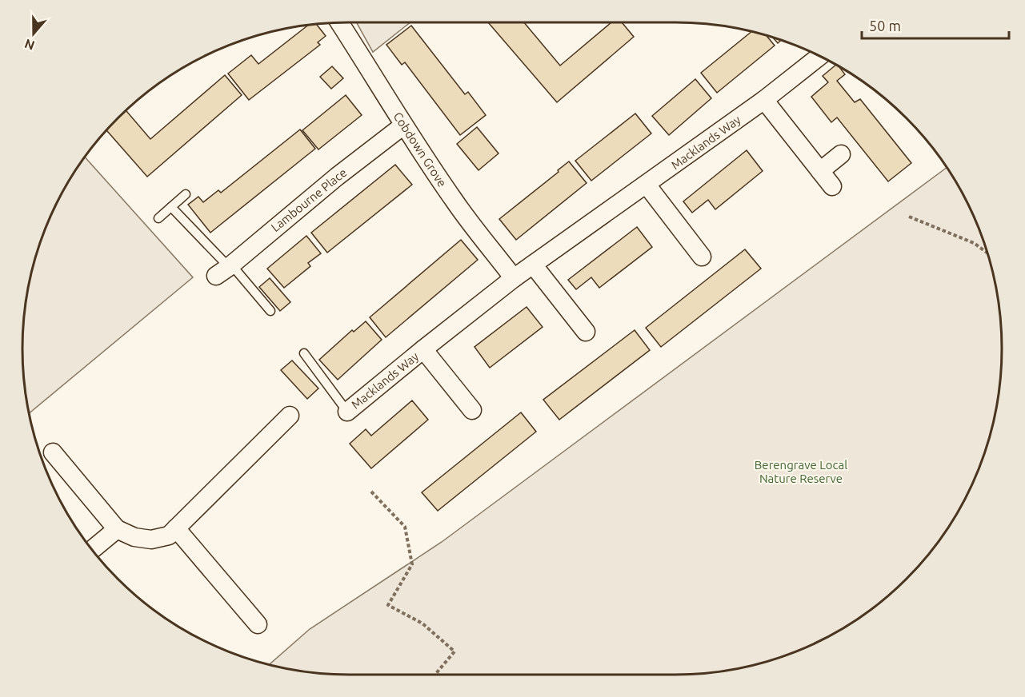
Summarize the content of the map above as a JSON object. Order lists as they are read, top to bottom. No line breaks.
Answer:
{"streets":{"street":["Macklands Way","Cobdown Grove","Lambourne Place"]},"crossings":[["Macklands Way","Cobdown Grove"],["Cobdown Grove","Lambourne Place"]],"parks":["Berengrave Local Nature Reserve"],"scale_bar":"50 m","north":"bottom"}
